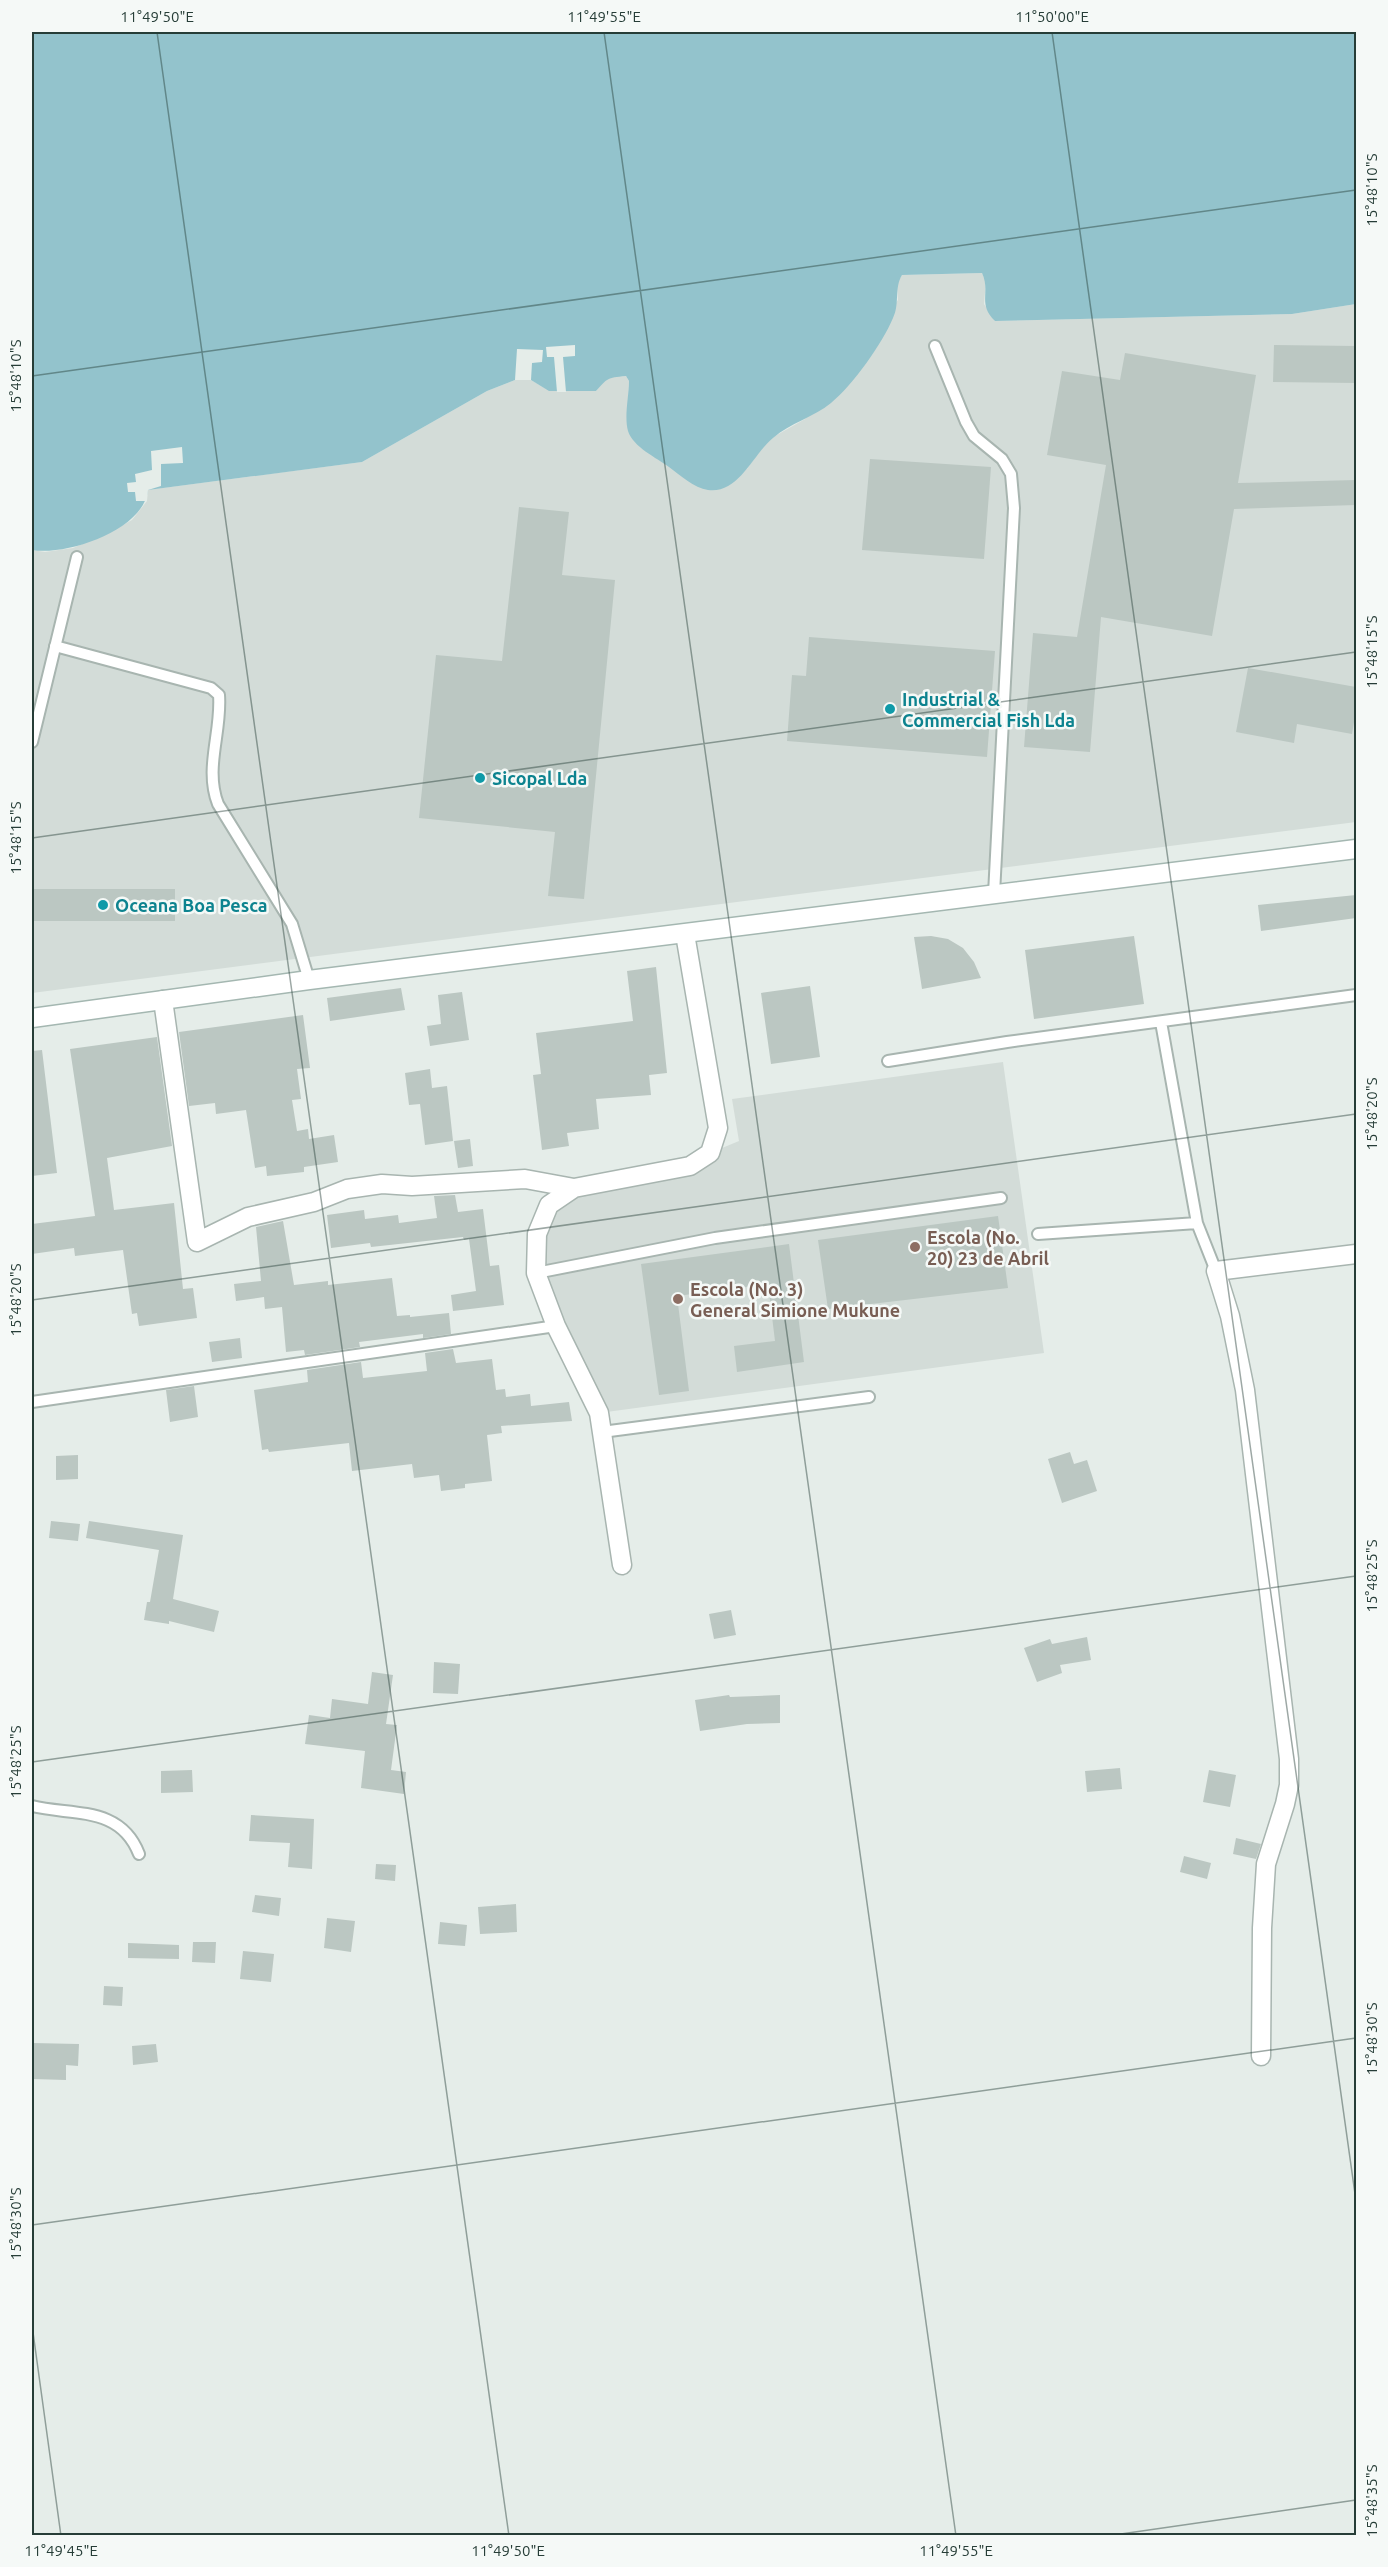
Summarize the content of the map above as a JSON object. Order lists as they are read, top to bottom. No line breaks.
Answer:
{"places":["Industrial & Commercial Fish Lda","Sicopal Lda","Oceana Boa Pesca","Escola (No. 20) 23 de Abril","Escola (No. 3) General Simione Mukune"],"coordinates":["11°49'50\"E","11°49'55\"E","11°50'00\"E","15°48'10\"S","15°48'15\"S","15°48'20\"S","15°48'25\"S","15°48'30\"S","15°48'35\"S","11°49'45\"E"]}
